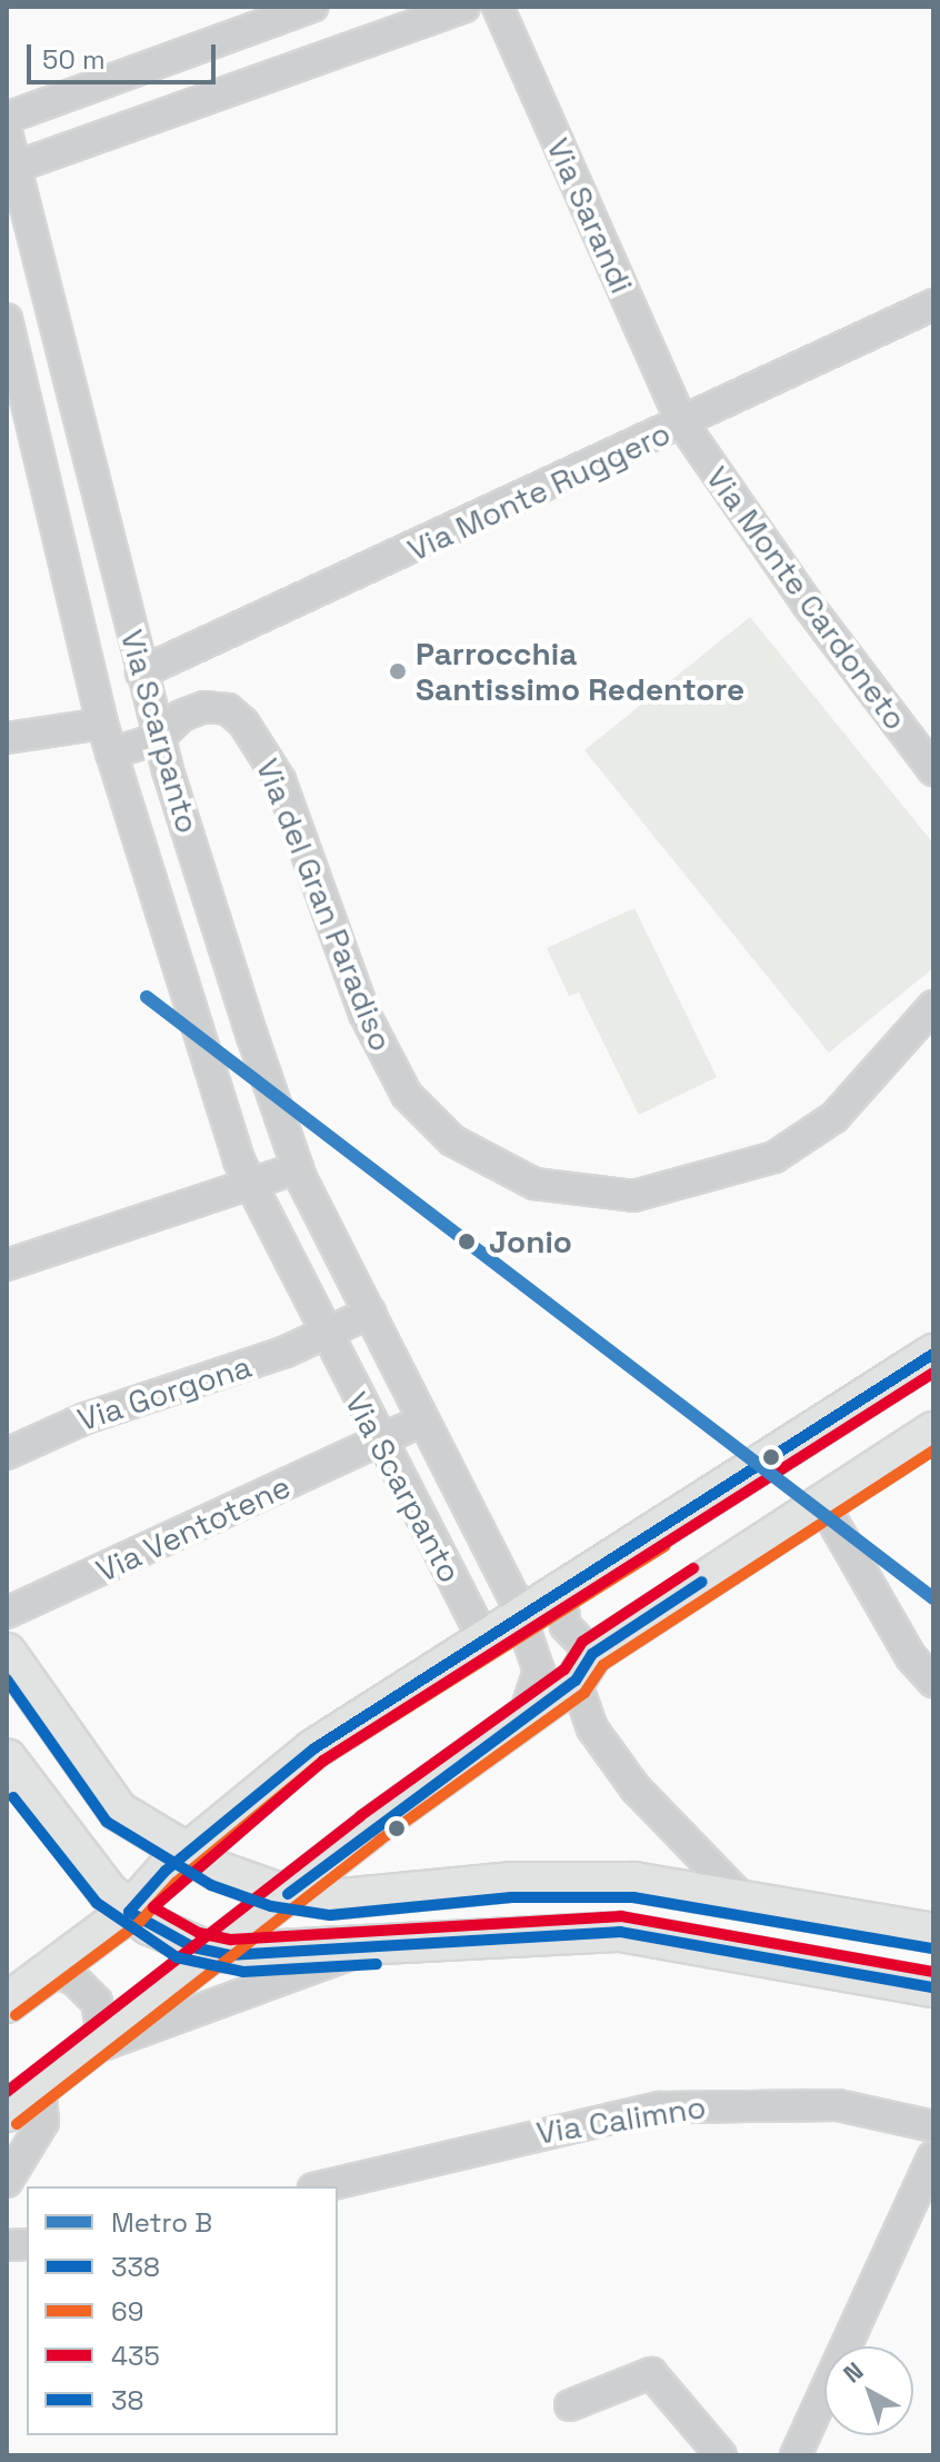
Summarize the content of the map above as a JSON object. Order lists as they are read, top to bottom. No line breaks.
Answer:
{"streets":{"street":["Via Sarandi","Via Monte Ruggero","Via Monte Cardoneto","Via Scarpanto","Via del Gran Paradiso","Via Gorgona","Via Ventotene","Via Calimno"]},"crossings":[["Via Sarandi","Via Monte Ruggero"],["Via Sarandi","Via Monte Cardoneto"],["Via Monte Ruggero","Via Monte Cardoneto"],["Via Monte Ruggero","Via Scarpanto"],["Via Scarpanto","Via del Gran Paradiso"],["Via Scarpanto","Via Gorgona"],["Via Scarpanto","Via Ventotene"]],"places":["Parrocchia Santissimo Redentore","Jonio"],"lines":["metro line B","transit line 338","transit line 435","transit line 69","transit line 38"],"legend":["Metro B","338","69","435","38"],"scale_bar":"50 m","north":"top left"}
